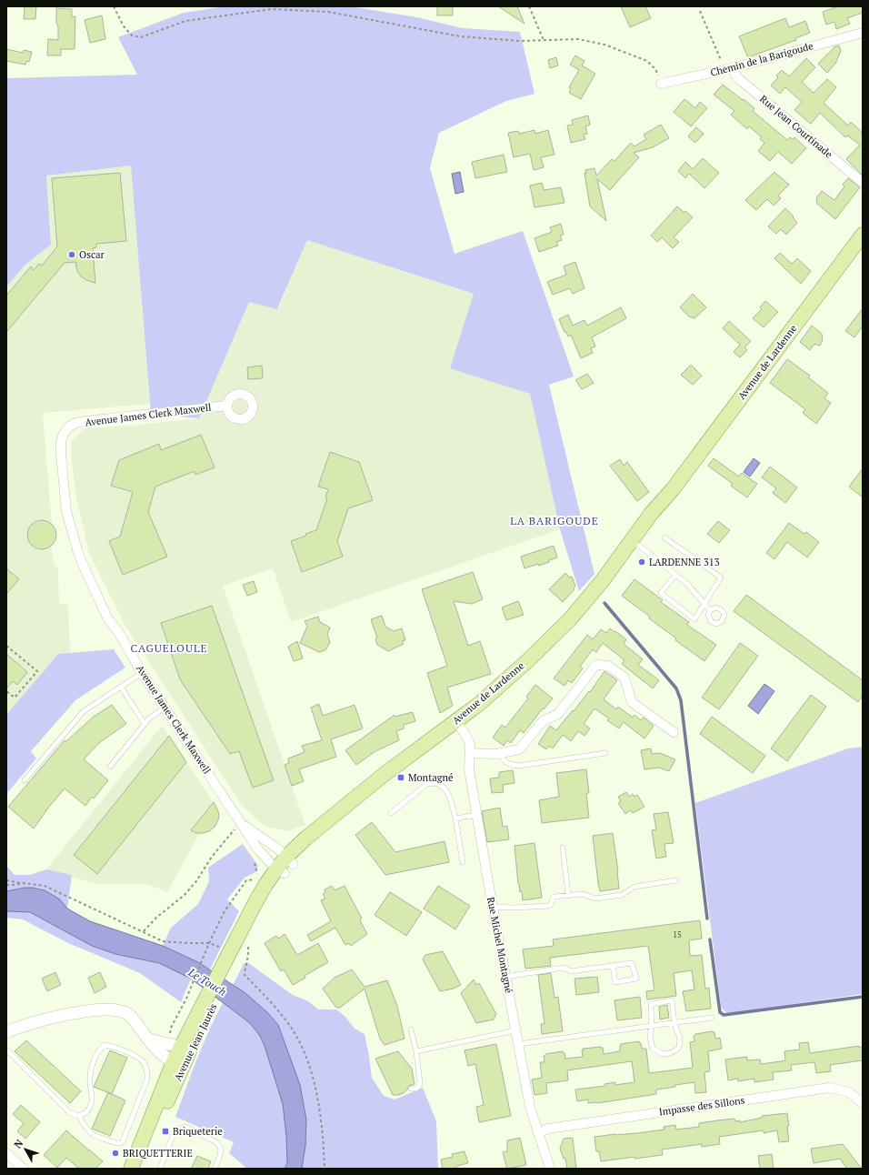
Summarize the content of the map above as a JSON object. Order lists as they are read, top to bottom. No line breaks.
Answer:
{"streets":{"main road":["Avenue de Lardenne","Avenue Jean Jaurès"],"street":["Chemin de la Barigoude","Rue Jean Courtinade","Avenue James Clerk Maxwell","Rue Michel Montagné","Impasse des Sillons"]},"crossings":[["Chemin de la Barigoude","Rue Jean Courtinade"],["Avenue de Lardenne","Avenue James Clerk Maxwell"],["Avenue de Lardenne","Rue Michel Montagné"],["Avenue de Lardenne","Avenue Jean Jaurès"],["Avenue James Clerk Maxwell","Avenue Jean Jaurès"],["Rue Michel Montagné","Impasse des Sillons"]],"districts":["LA BARIGOUDE","CAGUELOULE"],"water":["Le Touch"],"places":{"other":["Oscar","LARDENNE 313","BRIQUETTERIE"],"transit":["Montagné","Briqueterie"]},"house_numbers":["15"],"north":"top left"}
